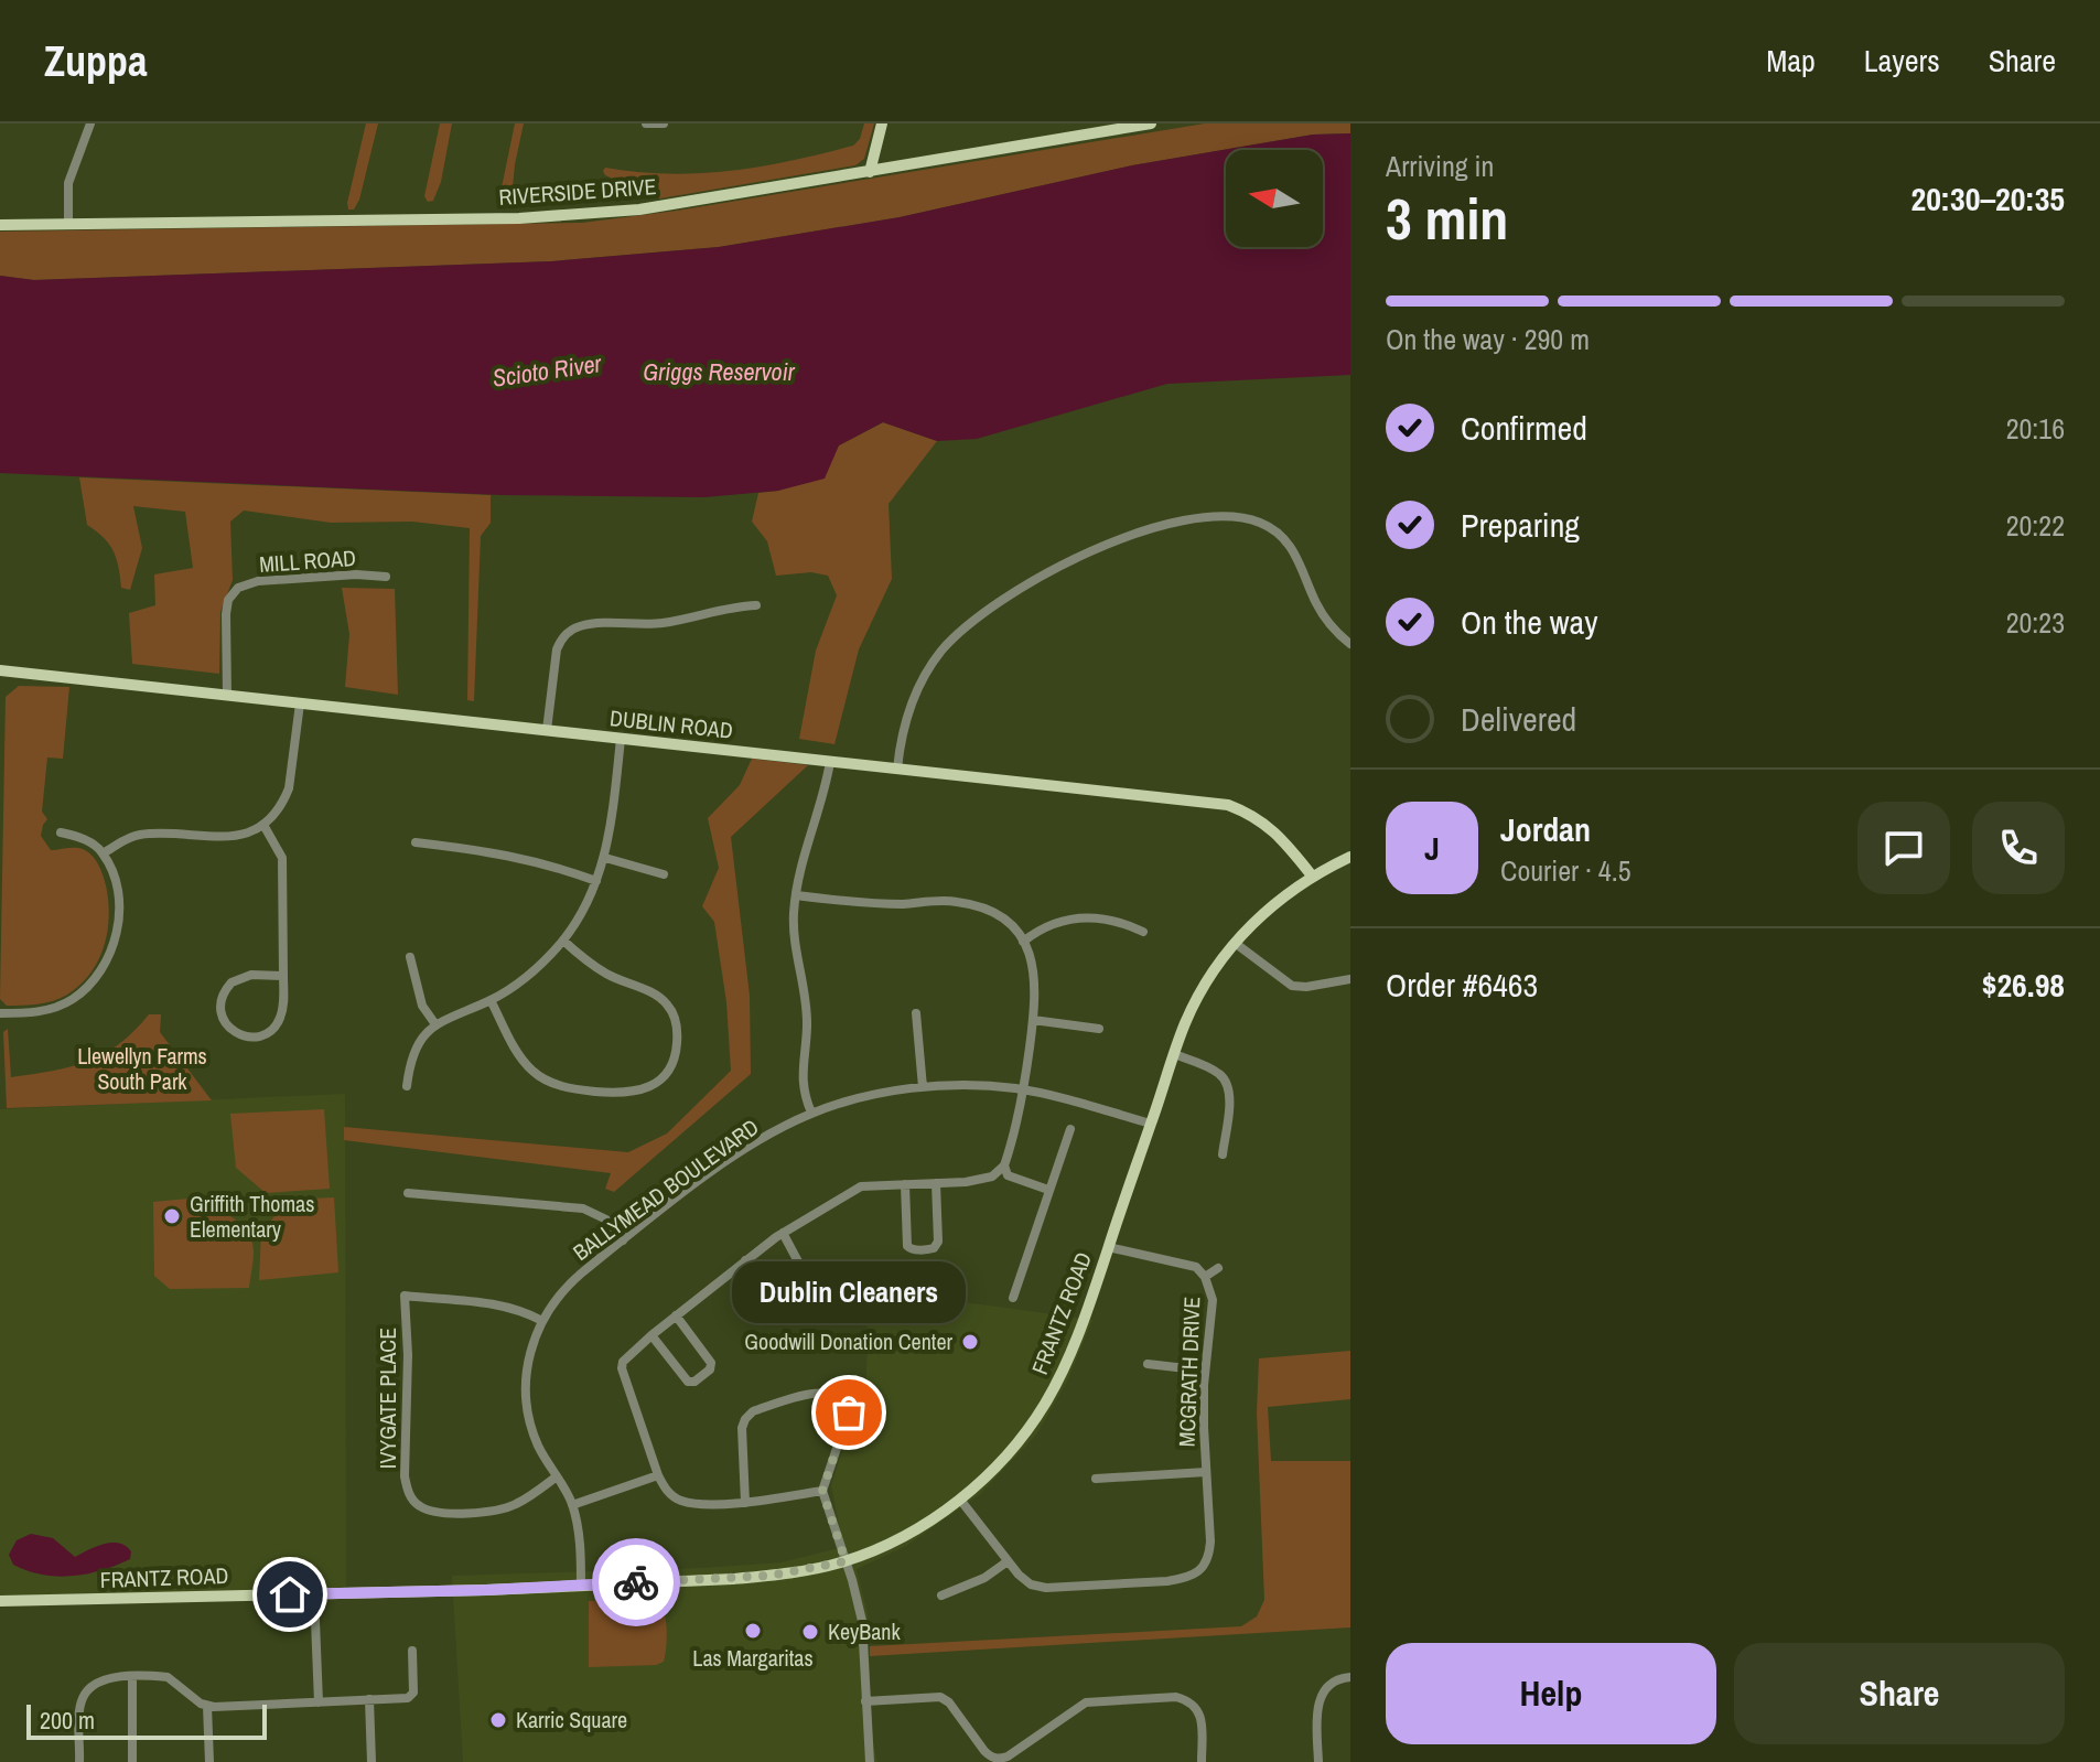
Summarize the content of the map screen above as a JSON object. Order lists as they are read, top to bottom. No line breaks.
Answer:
{"streets":{"main road":["RIVERSIDE DRIVE","DUBLIN ROAD","FRANTZ ROAD"],"street":["MILL ROAD","BALLYMEAD BOULEVARD","MCGRATH DRIVE","IVYGATE PLACE"]},"crossings":[["MILL ROAD","DUBLIN ROAD"],["DUBLIN ROAD","FRANTZ ROAD"],["BALLYMEAD BOULEVARD","FRANTZ ROAD"],["BALLYMEAD BOULEVARD","IVYGATE PLACE"],["FRANTZ ROAD","MCGRATH DRIVE"]],"water":["Scioto River","Griggs Reservoir"],"parks":["Llewellyn Farms South Park"],"places":["Griffith Thomas Elementary","Goodwill Donation Center","Dublin Cleaners","Las Margaritas","KeyBank","Karric Square"],"scale_bar":"200 m","north":"left","page":{"header":"Zuppa","nav":["Map","Layers","Share"],"heading":["3 min","Arriving in","20:30–20:35"],"panel":["Jordan","Courier · 4.5","Order #6463","$26.98"],"bar":"On the way · 290 m","list":[["Confirmed","20:16"],["Preparing","20:22"],["On the way","20:23"],"Delivered"],"round":"J","bubble":"Dublin Cleaners","buttons":["Help","Share"],"scale":"200 m"}}
